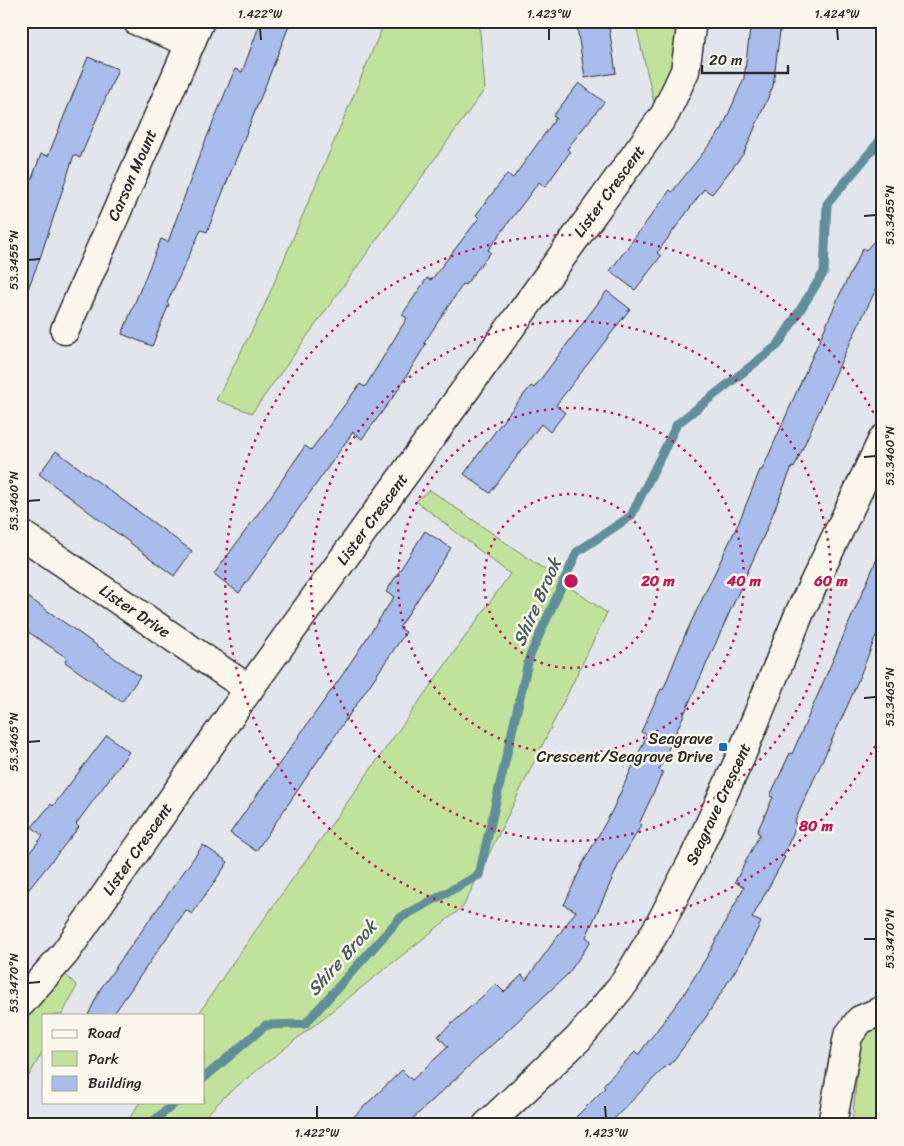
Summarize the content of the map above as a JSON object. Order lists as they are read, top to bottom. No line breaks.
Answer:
{"streets":{"street":["Carson Mount","Lister Crescent","Lister Drive","Seagrave Crescent"]},"crossings":[["Lister Crescent","Lister Drive"]],"water":["Shire Brook"],"places":{"transit":["Seagrave Crescent/Seagrave Drive"]},"legend":["Road","Park","Building"],"scale_bar":"20 m","coordinates":["1.422°W","1.423°W","1.424°W","53.3455°N","53.3460°N","53.3465°N","53.3470°N"],"rings":["20 m","40 m","60 m","80 m"]}
